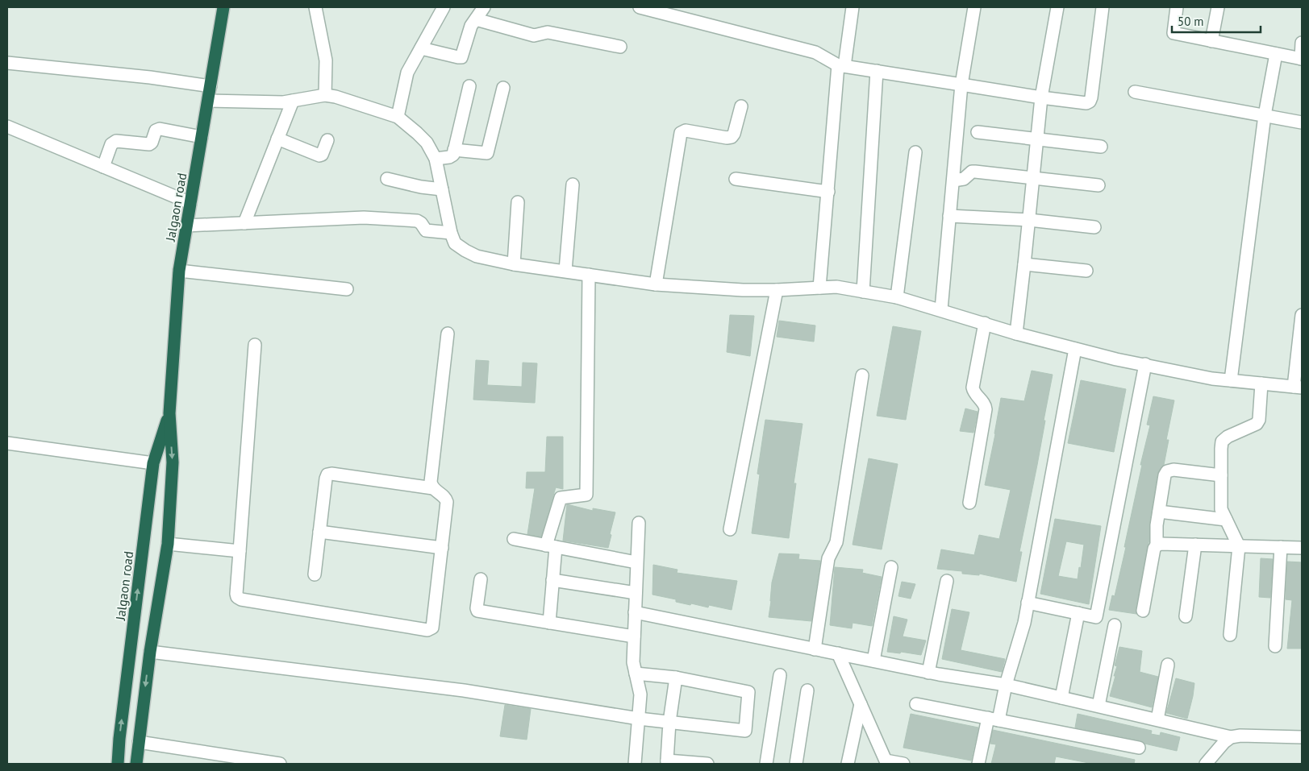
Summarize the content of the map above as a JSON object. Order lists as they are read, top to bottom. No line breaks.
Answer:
{"streets":{"highway":["Jalgaon road"]},"scale_bar":"50 m"}
